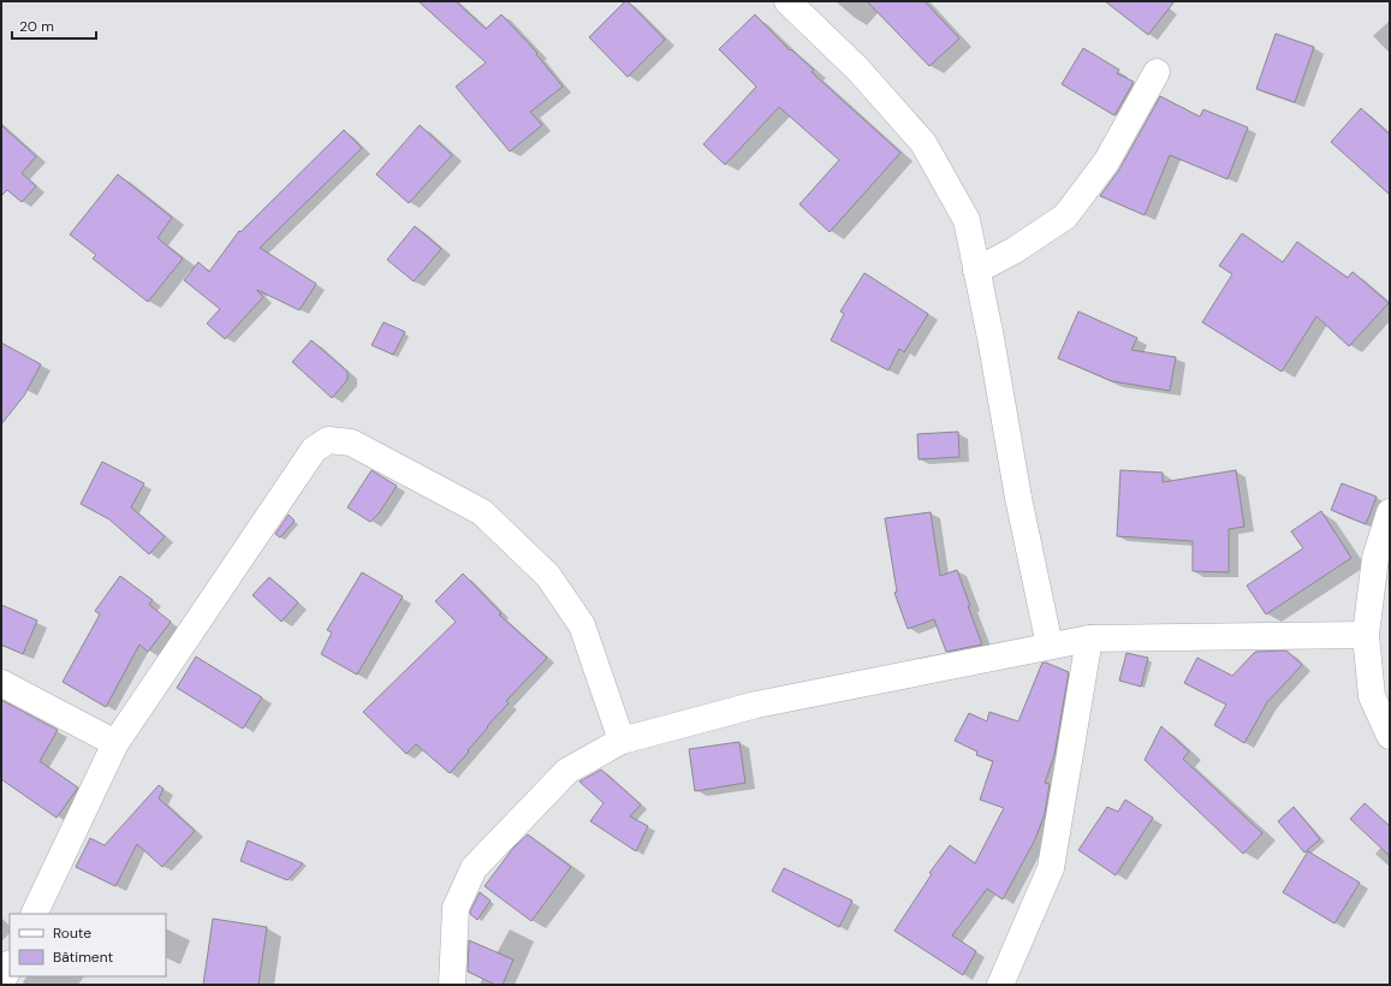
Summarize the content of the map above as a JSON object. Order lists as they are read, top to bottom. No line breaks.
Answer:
{"legend":["Route","Bâtiment"],"scale_bar":"20 m"}
